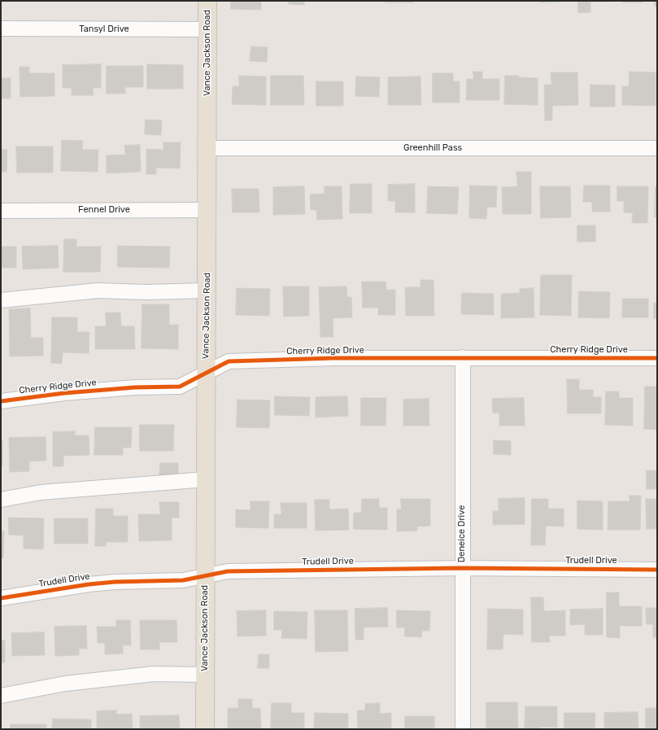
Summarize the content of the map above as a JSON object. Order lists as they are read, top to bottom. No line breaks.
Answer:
{"streets":{"main road":["Vance Jackson Road"],"street":["Tansyl Drive","Greenhill Pass","Fennel Drive","Cherry Ridge Drive","Deneice Drive","Trudell Drive"]},"crossings":[["Tansyl Drive","Vance Jackson Road"],["Vance Jackson Road","Greenhill Pass"],["Vance Jackson Road","Fennel Drive"],["Vance Jackson Road","Cherry Ridge Drive"],["Vance Jackson Road","Trudell Drive"],["Cherry Ridge Drive","Deneice Drive"],["Deneice Drive","Trudell Drive"]]}
